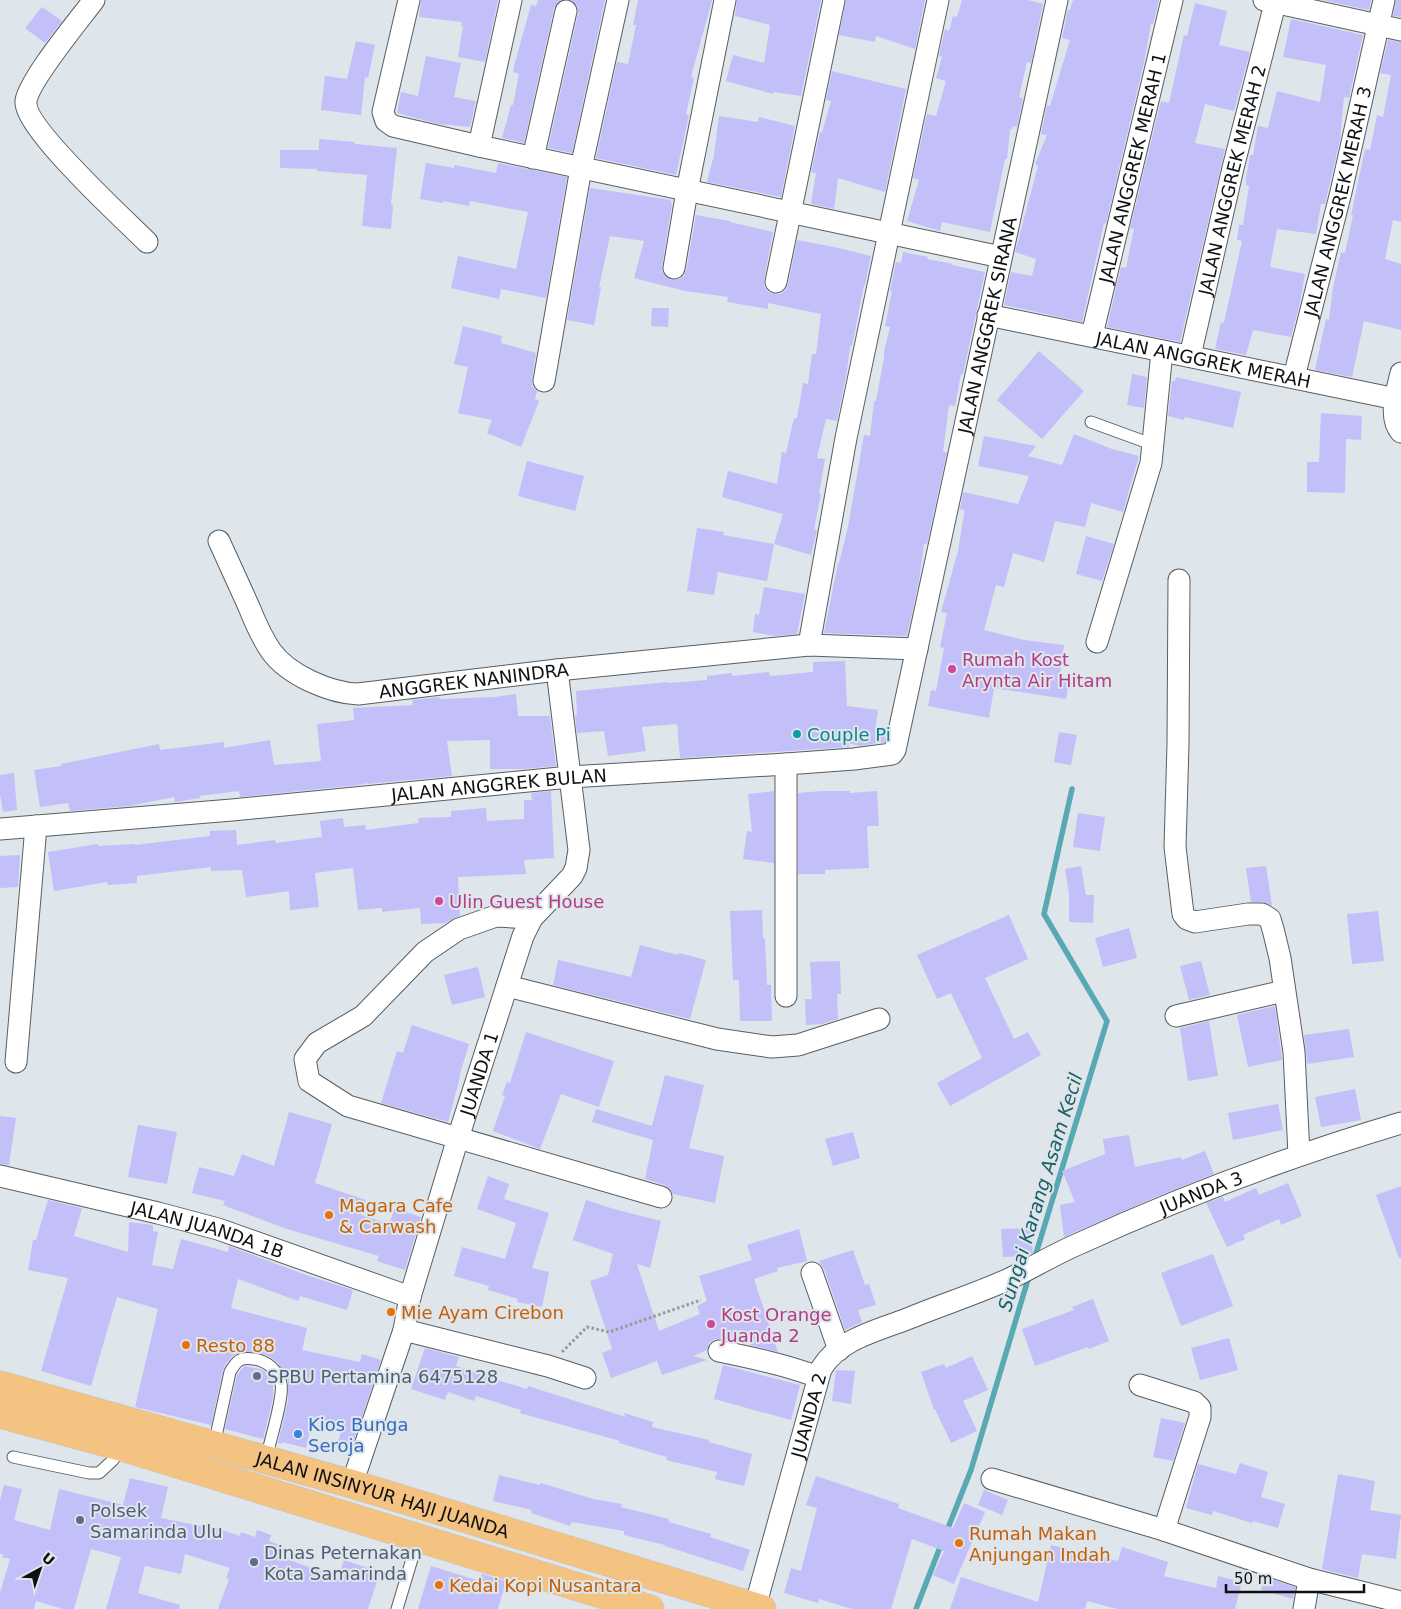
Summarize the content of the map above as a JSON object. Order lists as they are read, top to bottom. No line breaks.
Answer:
{"streets":{"highway":["JALAN INSINYUR HAJI JUANDA"],"street":["JALAN ANGGREK MERAH 1","JALAN ANGGREK MERAH 2","JALAN ANGGREK MERAH 3","JALAN ANGGREK SIRANA","JALAN ANGGREK MERAH","ANGGREK NANINDRA","JALAN ANGGREK BULAN","JUANDA 1","JUANDA 3","JALAN JUANDA 1B","JUANDA 2"]},"crossings":[["JALAN ANGGREK MERAH 1","JALAN ANGGREK MERAH"],["JALAN ANGGREK MERAH 2","JALAN ANGGREK MERAH"],["JALAN ANGGREK MERAH 3","JALAN ANGGREK MERAH"],["JALAN ANGGREK SIRANA","JALAN ANGGREK MERAH"],["JALAN ANGGREK SIRANA","ANGGREK NANINDRA"],["JALAN ANGGREK SIRANA","JALAN ANGGREK BULAN"],["ANGGREK NANINDRA","JALAN ANGGREK BULAN"],["ANGGREK NANINDRA","JUANDA 1"],["JALAN ANGGREK BULAN","JUANDA 1"],["JUANDA 1","JALAN JUANDA 1B"],["JUANDA 1","JALAN INSINYUR HAJI JUANDA"],["JUANDA 3","JUANDA 2"],["JUANDA 2","JALAN INSINYUR HAJI JUANDA"]],"water":["Sungai Karang Asam Kecil"],"places":["Rumah Kost Arynta Air Hitam","Couple Pi","Ulin Guest House","Magara Cafe & Carwash","Mie Ayam Cirebon","Kost Orange Juanda 2","Resto 88","SPBU Pertamina 6475128","Kios Bunga Seroja","Polsek Samarinda Ulu","Rumah Makan Anjungan Indah","Dinas Peternakan Kota Samarinda","Kedai Kopi Nusantara"],"scale_bar":"50 m","north":"top right"}
